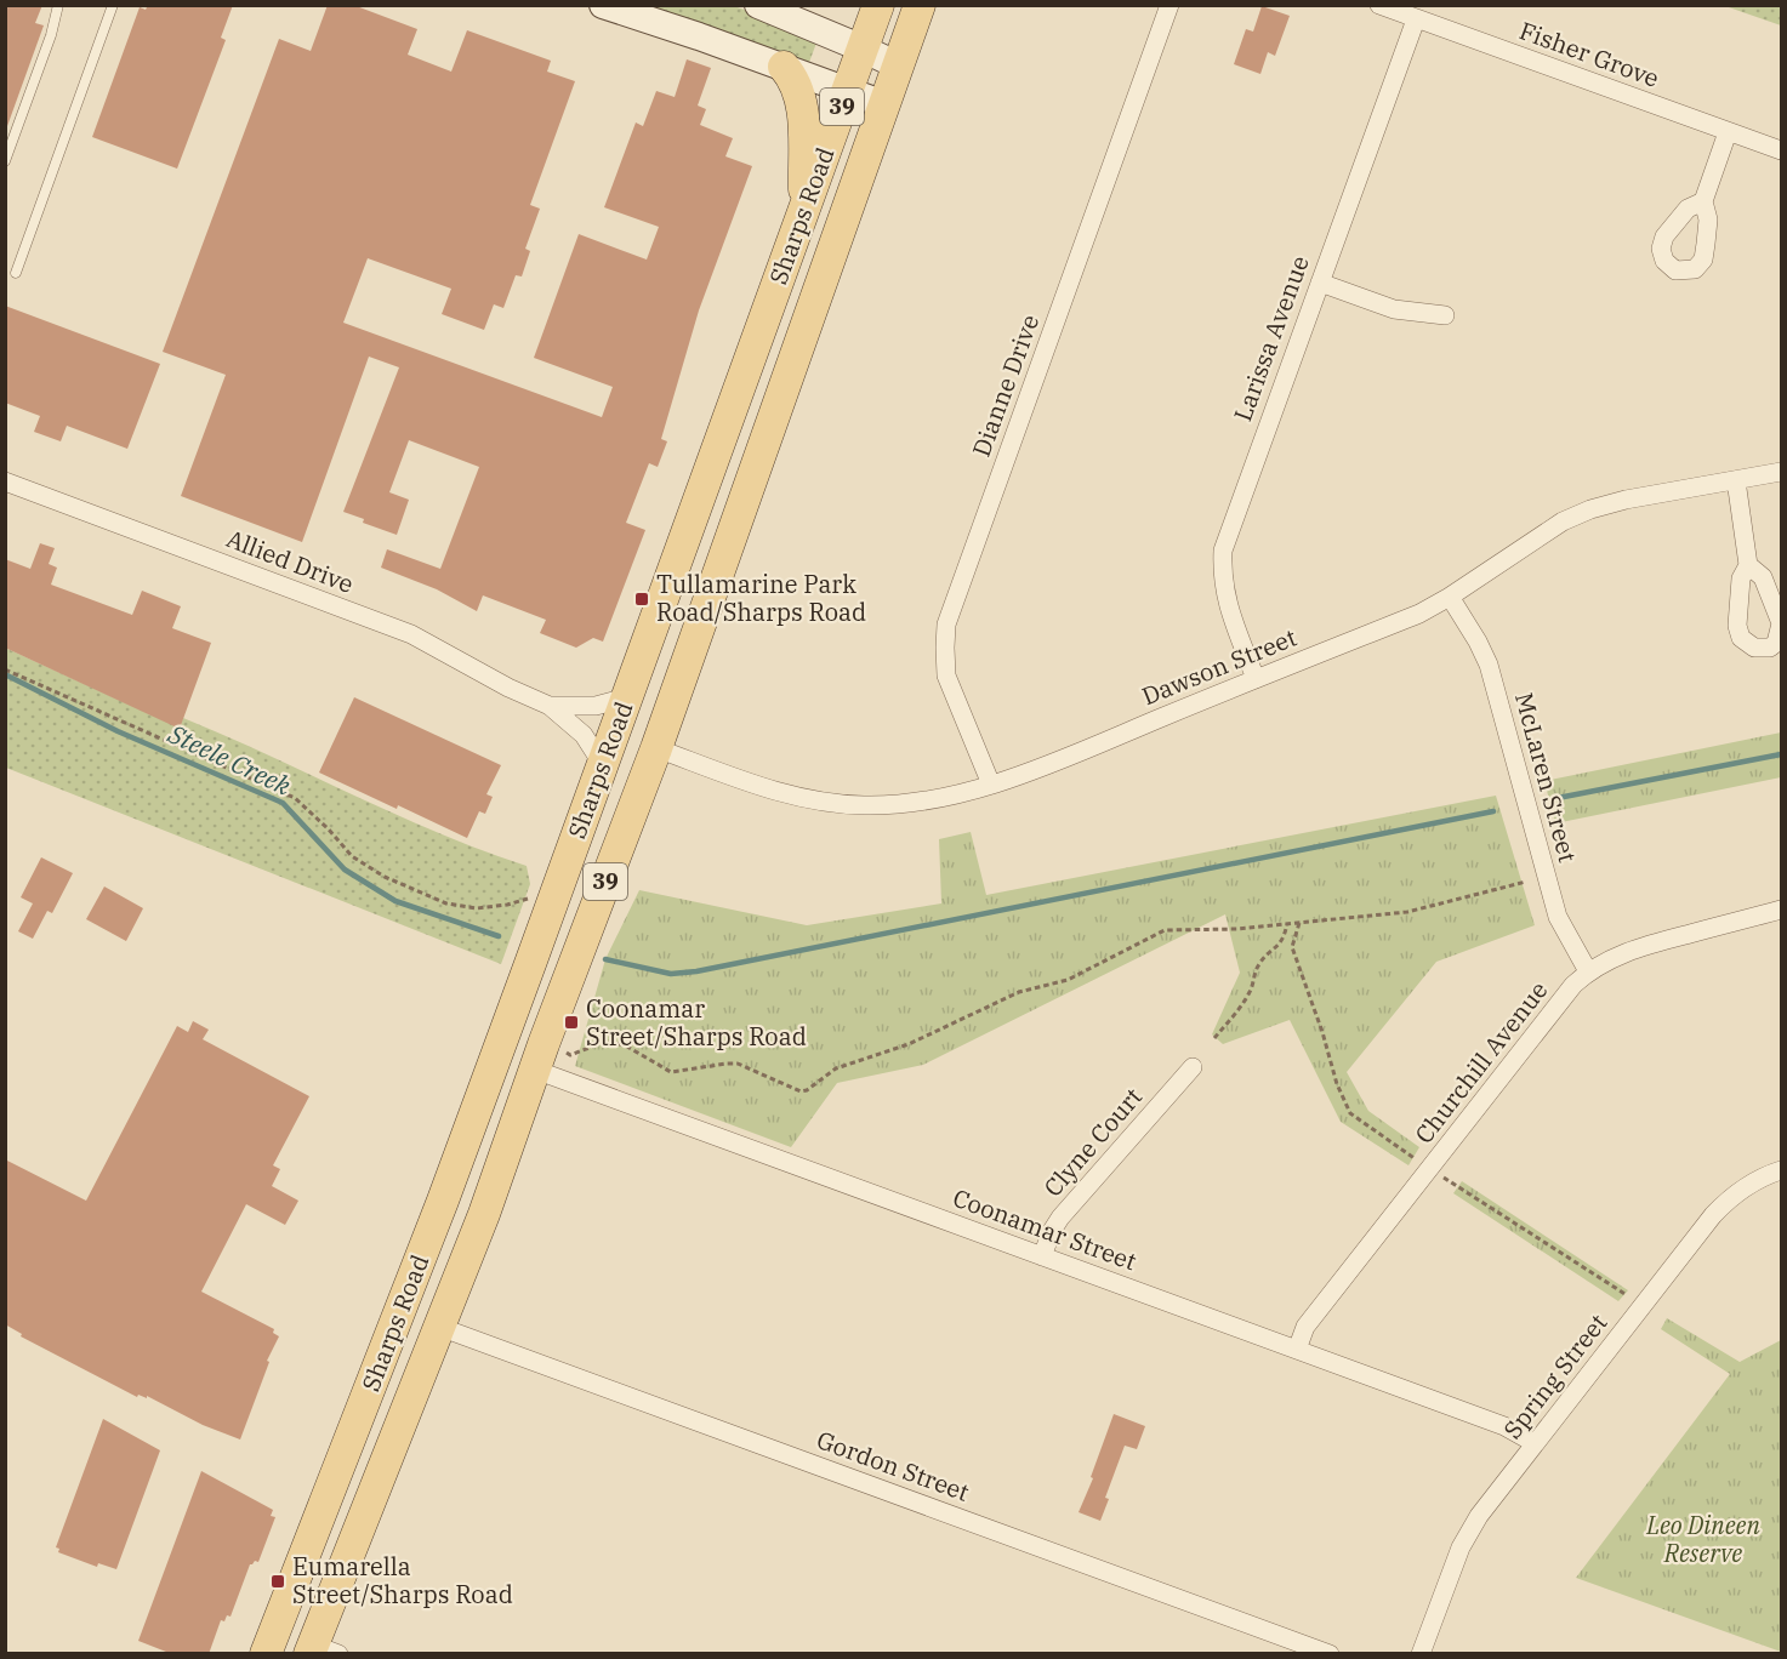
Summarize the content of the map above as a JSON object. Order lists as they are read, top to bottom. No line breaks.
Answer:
{"streets":{"main road":["39","Sharps Road"],"street":["Fisher Grove","Larissa Avenue","Dianne Drive","Allied Drive","Dawson Street","McLaren Street","Churchill Avenue","Clyne Court","Coonamar Street","Spring Street","Gordon Street"]},"crossings":[["Fisher Grove","Larissa Avenue"],["Sharps Road","Allied Drive"],["Sharps Road","Dawson Street"],["Sharps Road","Coonamar Street"],["Sharps Road","Gordon Street"],["Larissa Avenue","Dawson Street"],["Dianne Drive","Dawson Street"],["Dawson Street","McLaren Street"],["McLaren Street","Churchill Avenue"],["Churchill Avenue","Coonamar Street"],["Clyne Court","Coonamar Street"],["Coonamar Street","Spring Street"]],"water":["Steele Creek"],"parks":["Leo Dineen Reserve"],"places":{"transit":["Tullamarine Park Road/Sharps Road","Coonamar Street/Sharps Road","Eumarella Street/Sharps Road"]}}
